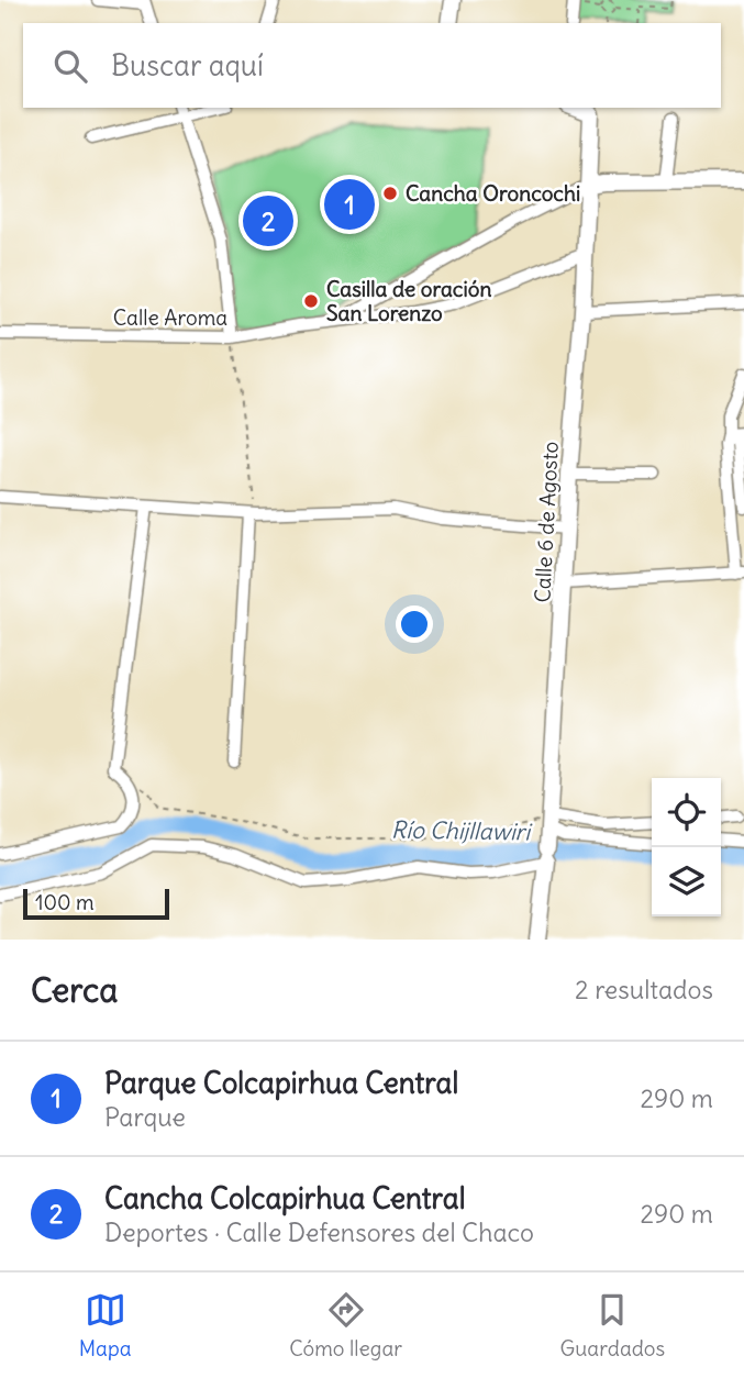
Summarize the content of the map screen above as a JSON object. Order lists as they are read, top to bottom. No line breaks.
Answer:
{"streets":{"main road":["Calle 6 de Agosto"],"street":["Calle Aroma"]},"crossings":[["Calle Aroma","Calle 6 de Agosto"]],"water":["Río Chijllawiri"],"places":["Cancha Oroncochi","Casilla de oración San Lorenzo"],"scale_bar":"100 m","page":{"search":"Buscar aquí","pins":["1","2"],"scale":"100 m","heading":["Cerca","2 resultados"],"list":[{"mark":"1","name":"Parque Colcapirhua Central","note":"Parque","value":"290 m"},{"mark":"2","name":"Cancha Colcapirhua Central","note":"Deportes · Calle Defensores del Chaco","value":"290 m"}],"nav":["Mapa","Cómo llegar","Guardados"]}}
